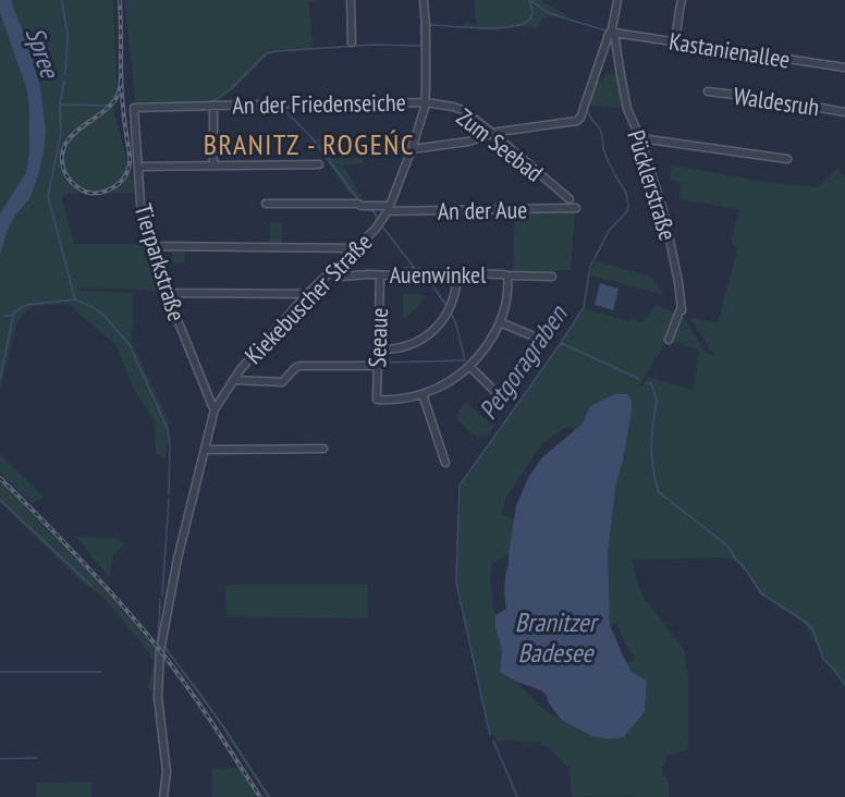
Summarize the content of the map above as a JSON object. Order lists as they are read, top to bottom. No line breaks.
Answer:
{"streets":{"street":["Kastanienallee","Waldesruh","An der Friedenseiche","Zum Seebad","Pücklerstraße","An der Aue","Tierparkstraße","Auenwinkel","Kiekebuscher Straße","Seeaue"]},"crossings":[["Kastanienallee","Pücklerstraße"],["An der Friedenseiche","Zum Seebad"],["An der Friedenseiche","Tierparkstraße"],["An der Friedenseiche","Kiekebuscher Straße"],["Zum Seebad","Kiekebuscher Straße"],["An der Aue","Kiekebuscher Straße"],["Tierparkstraße","Kiekebuscher Straße"],["Auenwinkel","Kiekebuscher Straße"],["Auenwinkel","Seeaue"]],"districts":["BRANITZ - ROGEŃC"],"water":["Spree","Petgoragraben","Branitzer Badesee"]}
